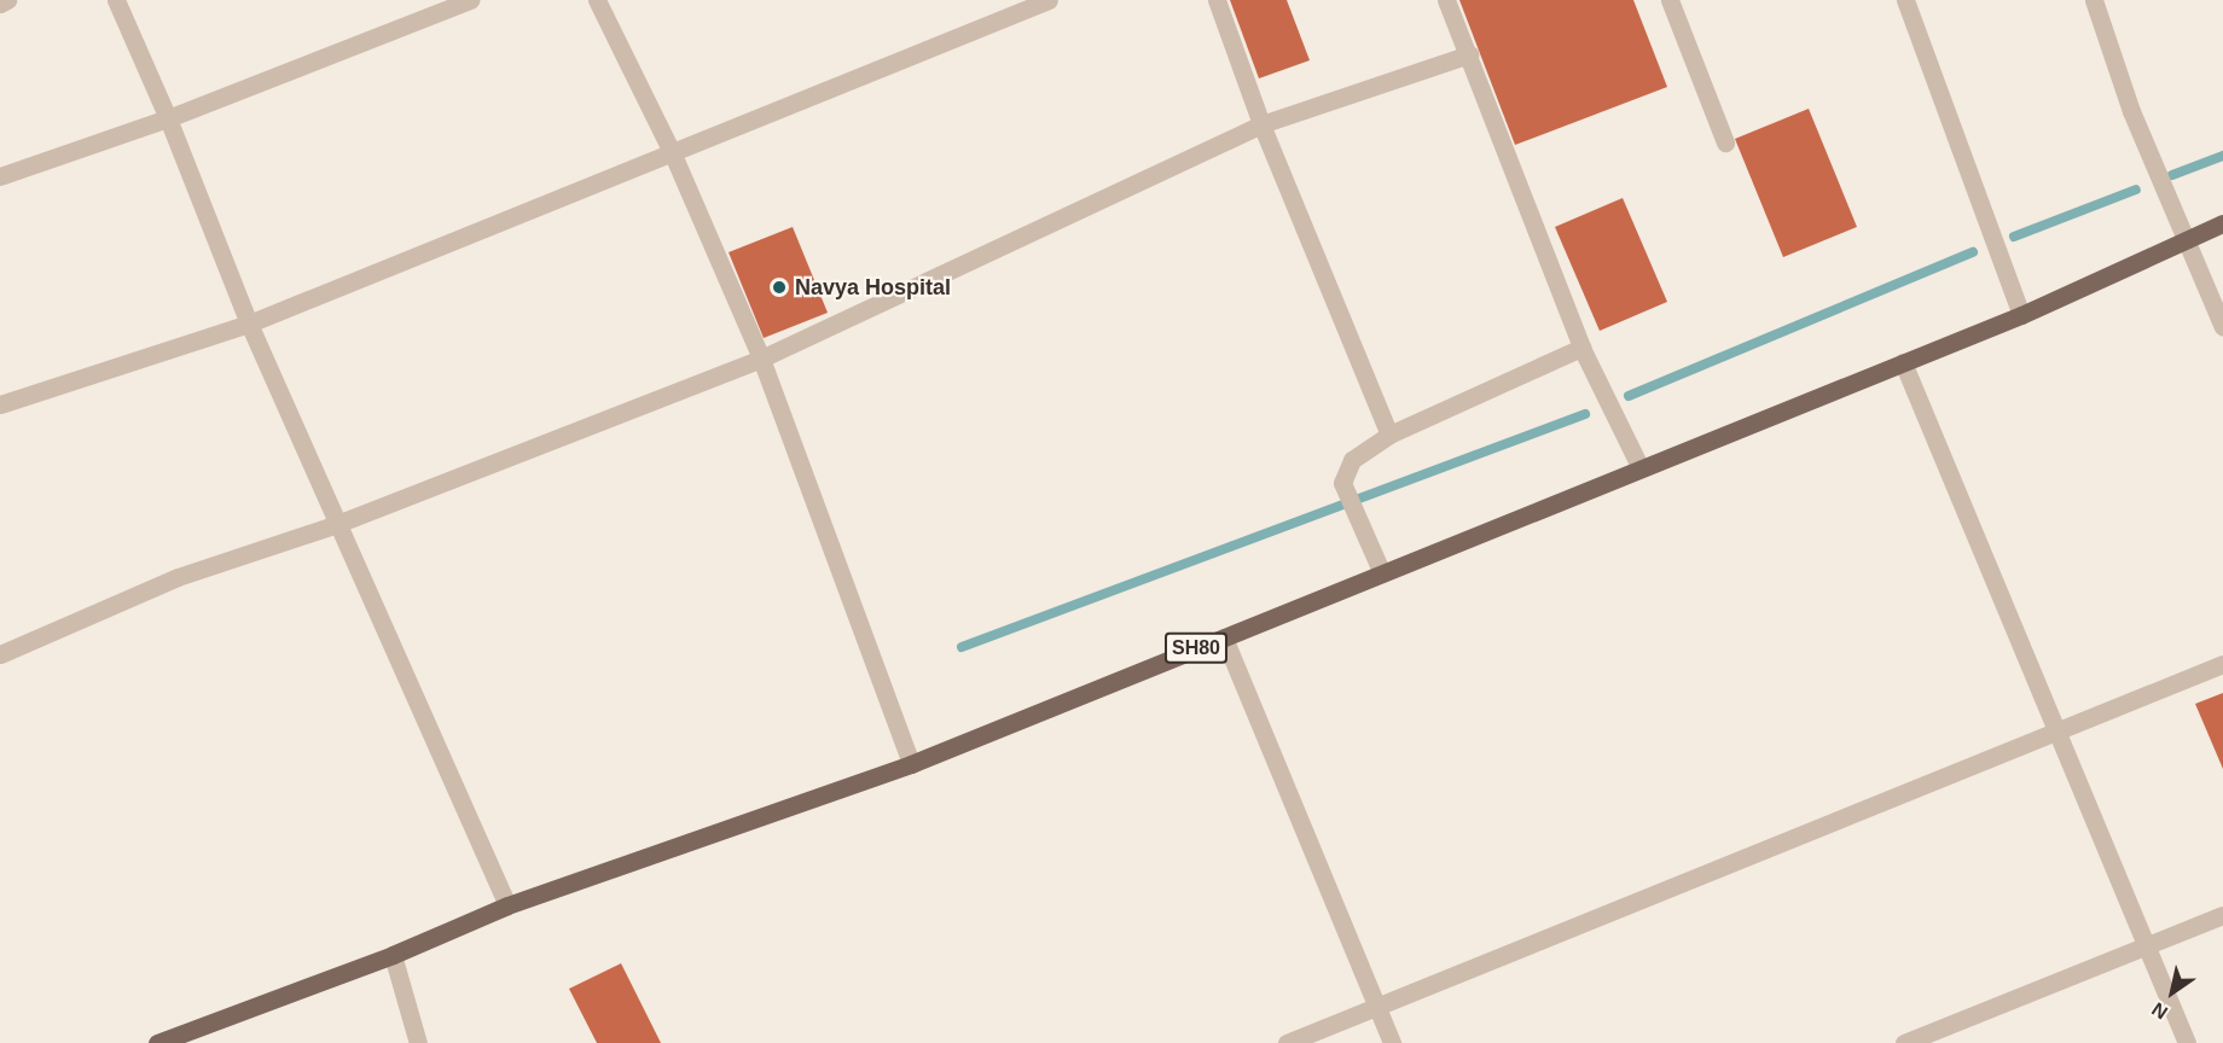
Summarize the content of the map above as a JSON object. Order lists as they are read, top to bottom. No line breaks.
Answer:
{"streets":{"main road":["SH80"]},"places":["Navya Hospital"],"north":"bottom left"}
